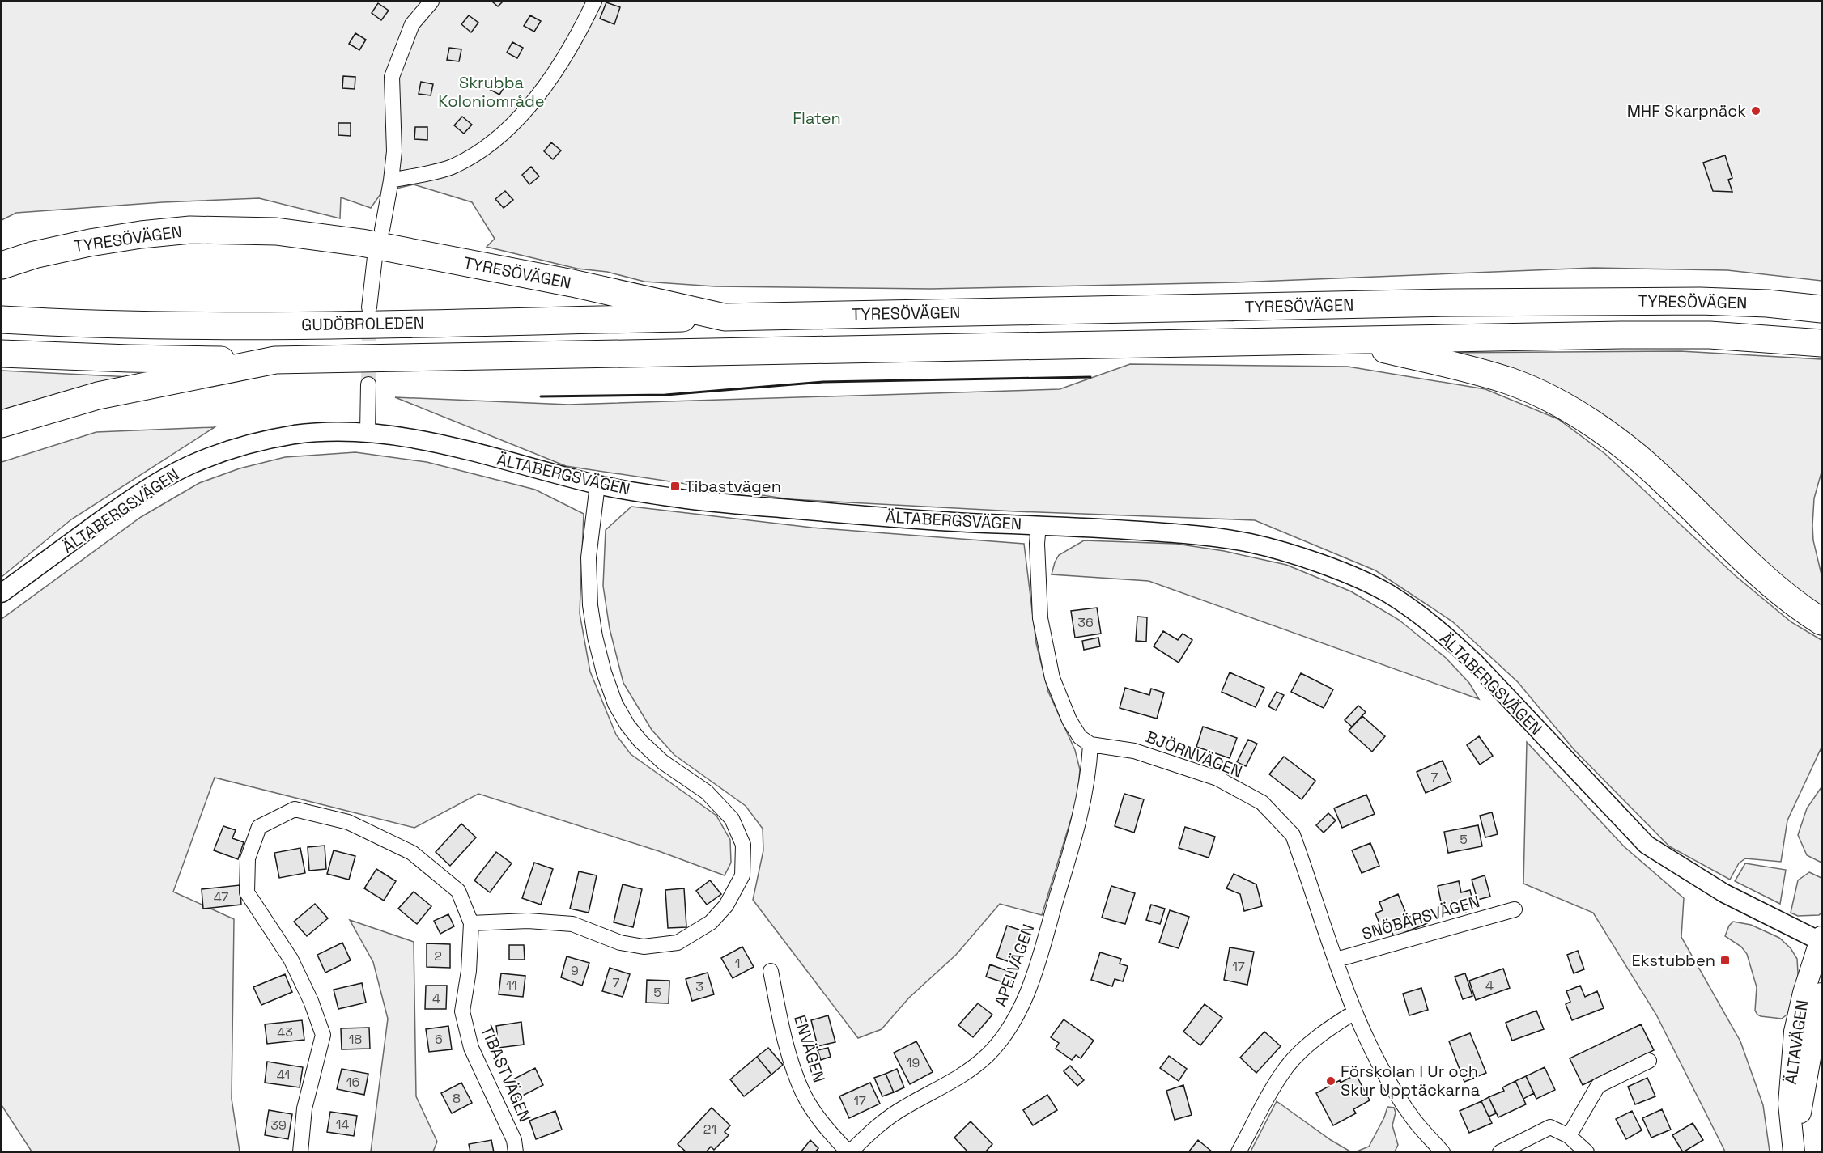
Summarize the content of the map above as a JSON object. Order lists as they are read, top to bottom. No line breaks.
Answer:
{"streets":{"highway":["TYRESÖVÄGEN","GUDÖBROLEDEN"],"main road":["ÄLTAVÄGEN"],"street":["ÄLTABERGSVÄGEN","BJÖRNVÄGEN","SNÖBÄRSVÄGEN","APELVÄGEN","ENVÄGEN","TIBASTVÄGEN"]},"crossings":[["TYRESÖVÄGEN","GUDÖBROLEDEN"],["ÄLTABERGSVÄGEN","ÄLTAVÄGEN"],["BJÖRNVÄGEN","SNÖBÄRSVÄGEN"],["BJÖRNVÄGEN","APELVÄGEN"],["APELVÄGEN","ENVÄGEN"]],"parks":["Skrubba Koloniområde","Flaten"],"places":{"other":["MHF Skarpnäck","Förskolan I Ur och Skur Upptäckarna"],"transit":["Tibastvägen","Ekstubben"]},"house_numbers":["36","7","5","47","2","1","17","9","7","11","4","3","5","4","43","18","6","19","41","16","8","17","14","39","21"]}
